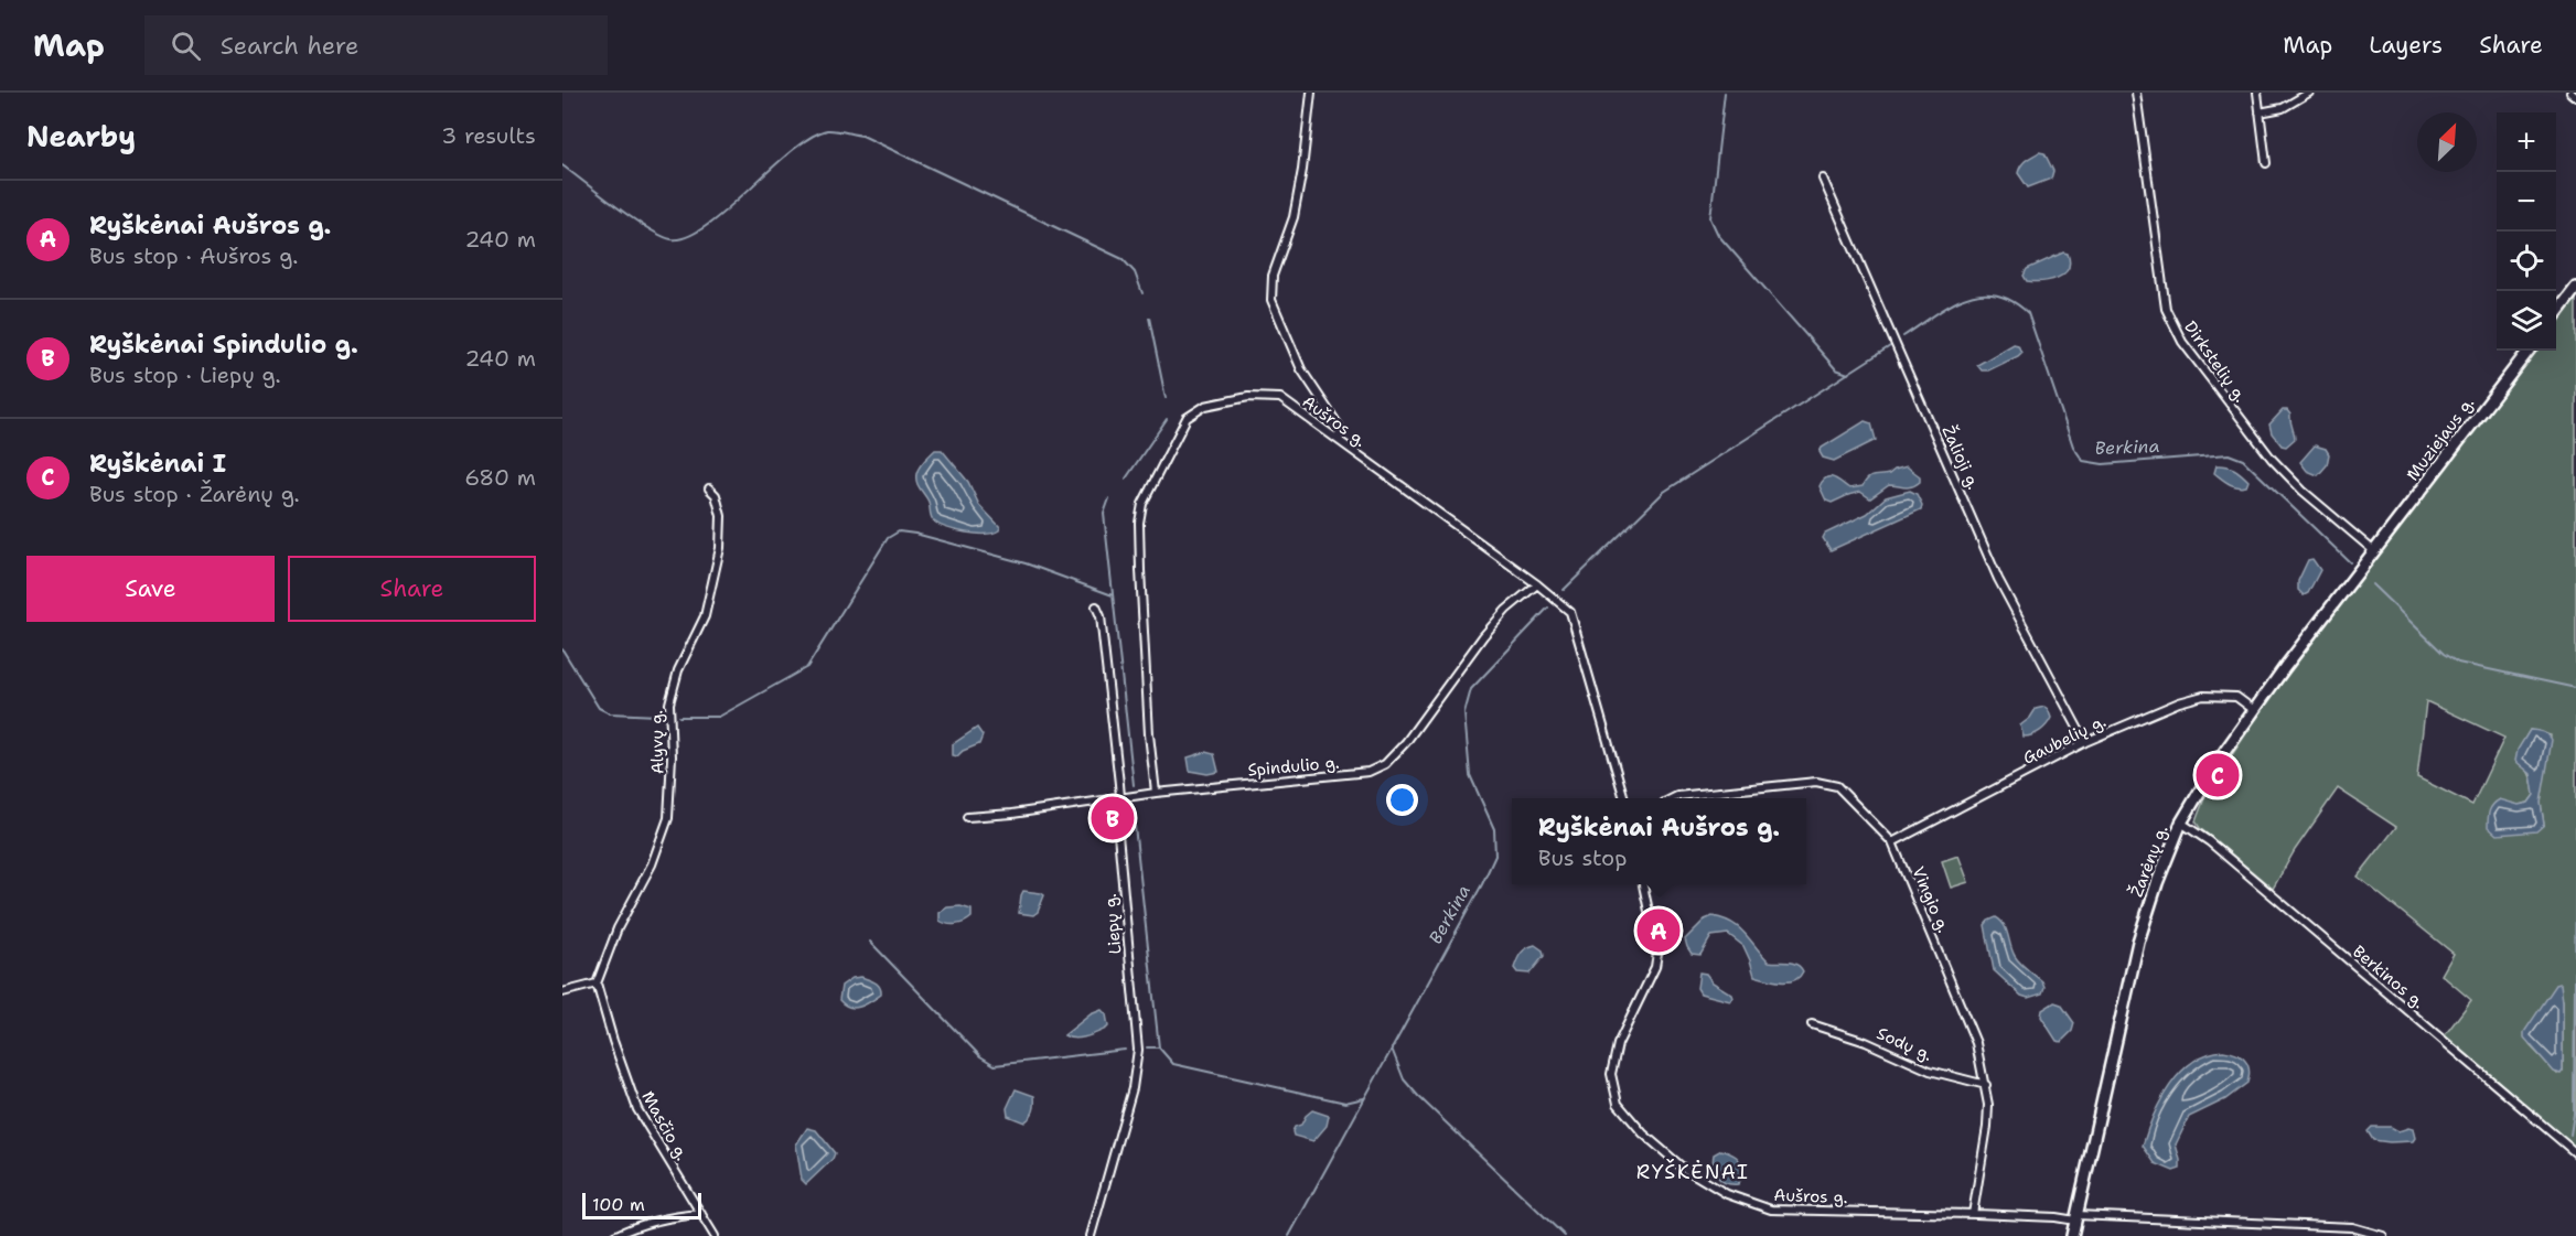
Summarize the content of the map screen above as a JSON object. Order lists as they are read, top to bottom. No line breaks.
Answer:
{"streets":{"main road":["Muziejaus g.","Žarėnų g."],"street":["Dirkstelių g.","Aušros g.","Žalioji g.","Gaubelių g.","Alyvų g.","Spindulio g.","Vingio g.","Liepų g.","Berkinos g.","Sodų g.","Masčio g."]},"crossings":[["Dirkstelių g.","Muziejaus g."],["Dirkstelių g.","Žarėnų g."],["Aušros g.","Spindulio g."],["Aušros g.","Žarėnų g."],["Aušros g.","Vingio g."],["Muziejaus g.","Žarėnų g."],["Žalioji g.","Gaubelių g."],["Gaubelių g.","Žarėnų g."],["Gaubelių g.","Vingio g."],["Alyvų g.","Masčio g."],["Spindulio g.","Liepų g."],["Žarėnų g.","Berkinos g."],["Vingio g.","Sodų g."]],"districts":["RYŠKĖNAI"],"water":["Berkina"],"scale_bar":"100 m","north":"top right","page":{"header":"Map","search":"Search here","nav":["Map","Layers","Share"],"heading":["Nearby","3 results"],"map_buttons":["+","−"],"list":[{"mark":"A","name":"Ryškėnai Aušros g.","note":"Bus stop · Aušros g.","value":"240 m"},{"mark":"B","name":"Ryškėnai Spindulio g.","note":"Bus stop · Liepų g.","value":"240 m"},{"mark":"C","name":"Ryškėnai I","note":"Bus stop · Žarėnų g.","value":"680 m"}],"buttons":["Save","Share"],"pins":["C","B","A"],"popup":["Ryškėnai Aušros g.","Bus stop"],"scale":"100 m"}}
